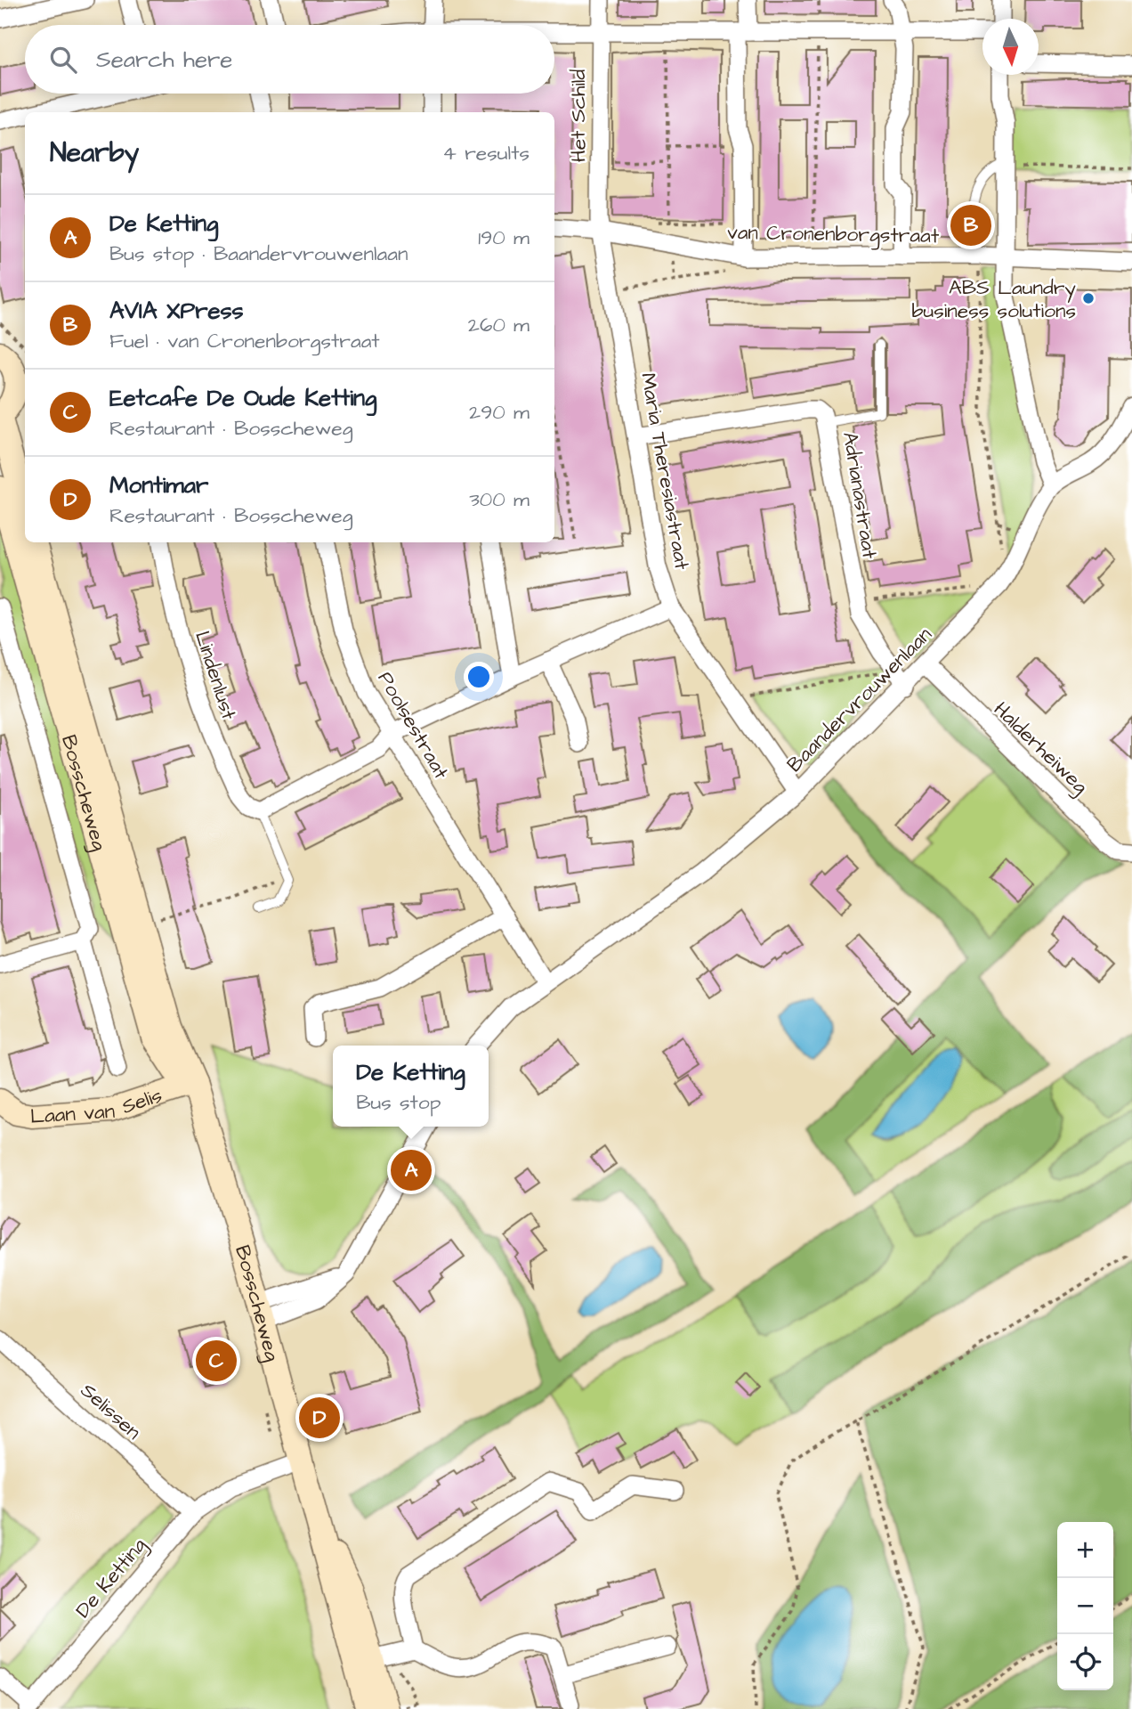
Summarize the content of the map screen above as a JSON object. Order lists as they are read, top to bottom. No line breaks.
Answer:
{"streets":{"main road":["Bosscheweg","Laan van Selis"],"street":["Het Schild","van Cronenborgstraat","Maria Theresiastraat","Adrianastraat","Lindenlust","Baandervrouwenlaan","Poolsestraat","Halderheiweg","Selissen","De Ketting"]},"crossings":[["Het Schild","van Cronenborgstraat"],["Het Schild","Maria Theresiastraat"],["van Cronenborgstraat","Maria Theresiastraat"],["Maria Theresiastraat","Adrianastraat"],["Maria Theresiastraat","Baandervrouwenlaan"],["Adrianastraat","Baandervrouwenlaan"],["Baandervrouwenlaan","Poolsestraat"],["Baandervrouwenlaan","Halderheiweg"],["Bosscheweg","Laan van Selis"],["Bosscheweg","De Ketting"],["Selissen","De Ketting"]],"places":["ABS Laundry business solutions"],"north":"bottom","page":{"search":"Search here","heading":["Nearby","4 results"],"list":[{"mark":"A","name":"De Ketting","note":"Bus stop · Baandervrouwenlaan","value":"190 m"},{"mark":"B","name":"AVIA XPress","note":"Fuel · van Cronenborgstraat","value":"260 m"},{"mark":"C","name":"Eetcafe De Oude Ketting","note":"Restaurant · Bosscheweg","value":"290 m"},{"mark":"D","name":"Montimar","note":"Restaurant · Bosscheweg","value":"300 m"}],"pins":["B","A","C","D"],"popup":["De Ketting","Bus stop"],"map_buttons":["+","−"]}}
